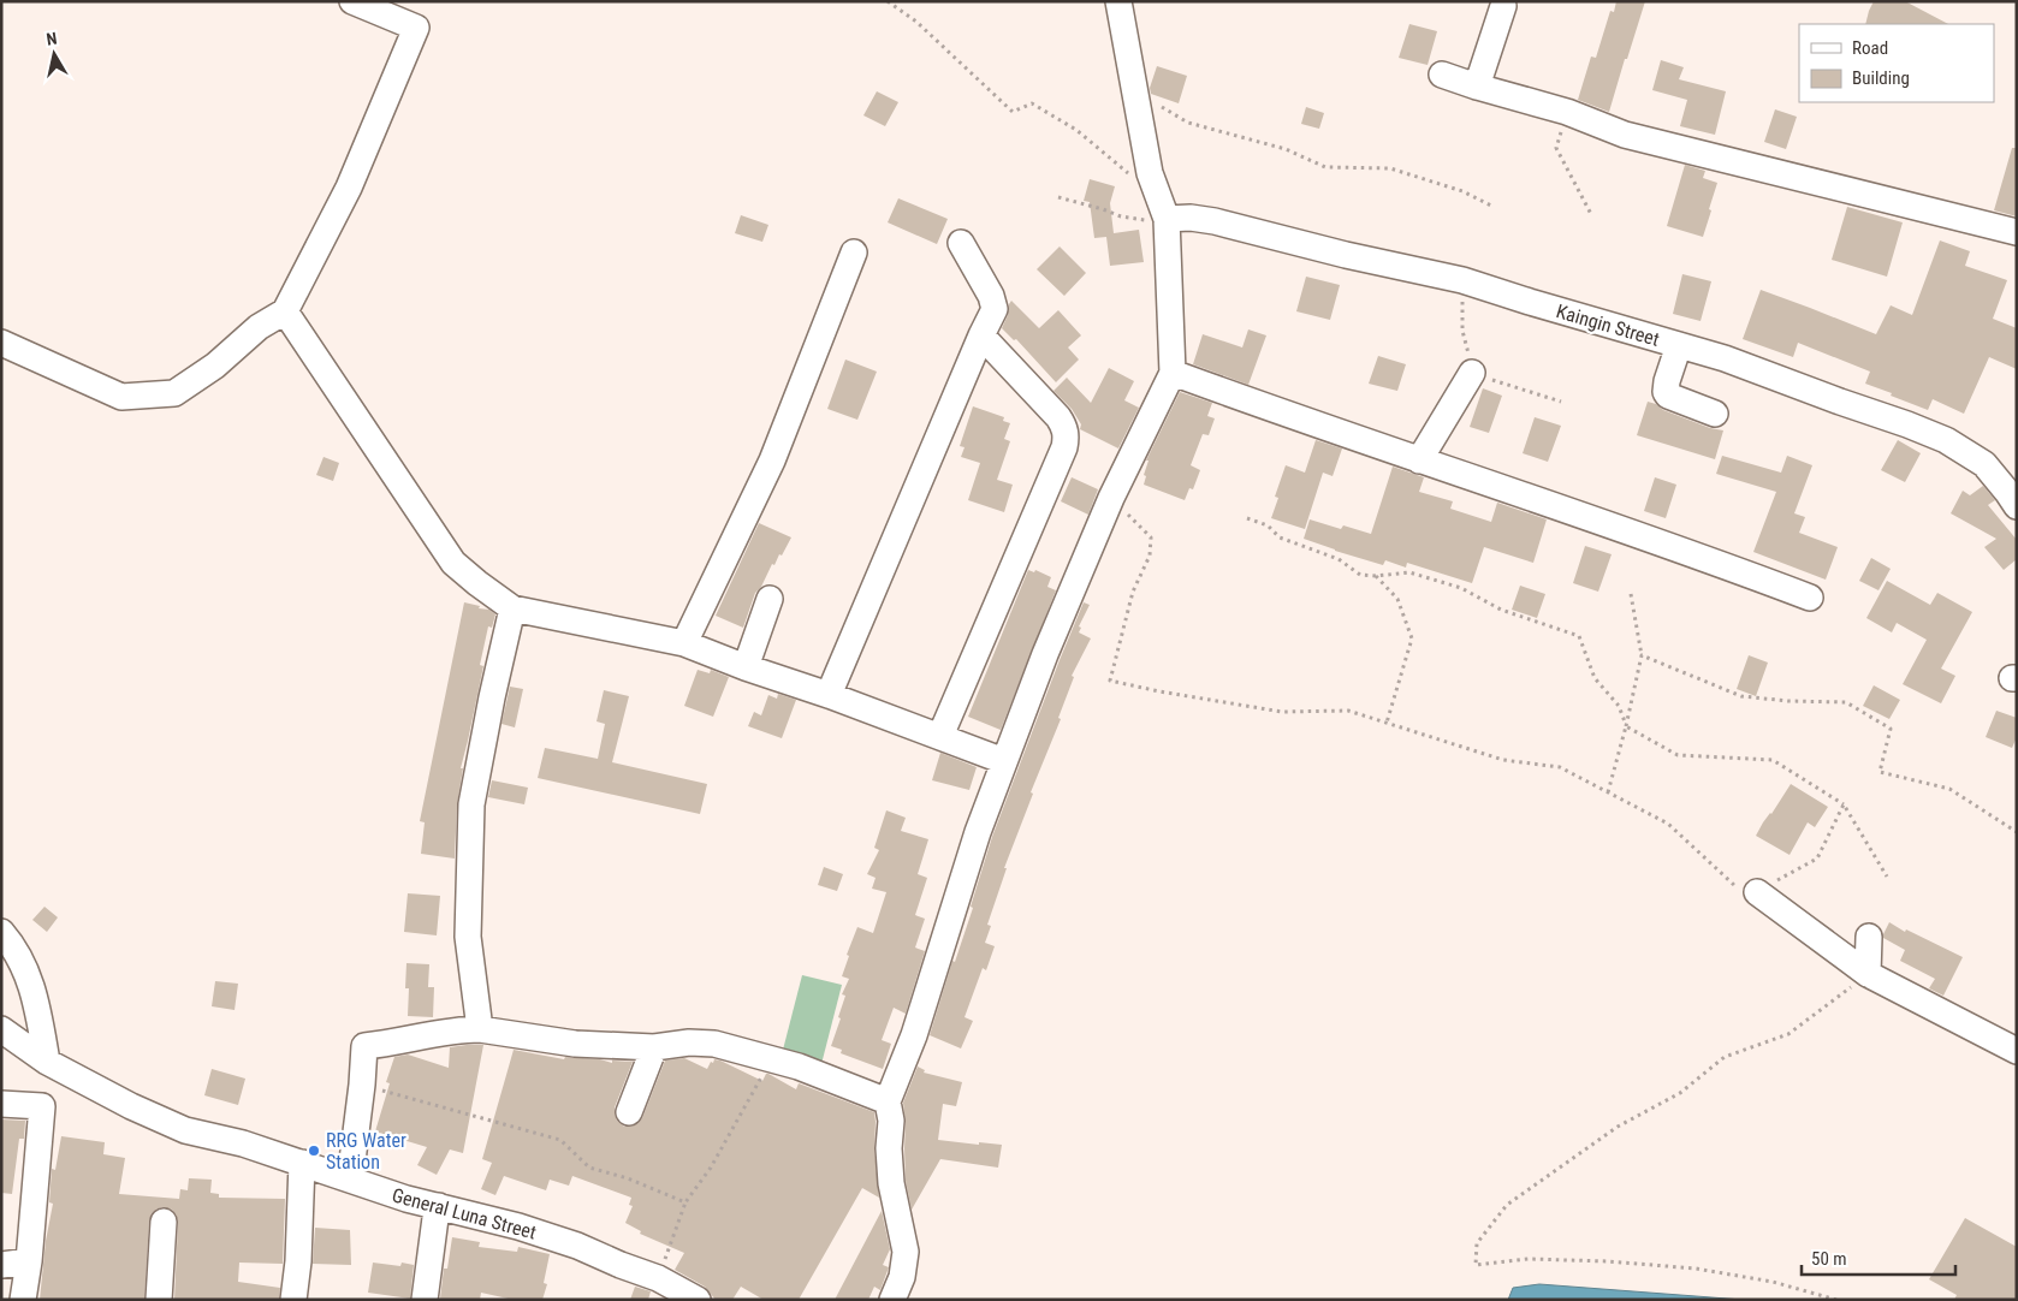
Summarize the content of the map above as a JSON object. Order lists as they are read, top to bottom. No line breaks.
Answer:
{"streets":{"street":["Kaingin Street","General Luna Street"]},"places":["RRG Water Station"],"legend":["Road","Building"],"scale_bar":"50 m","north":"top"}
